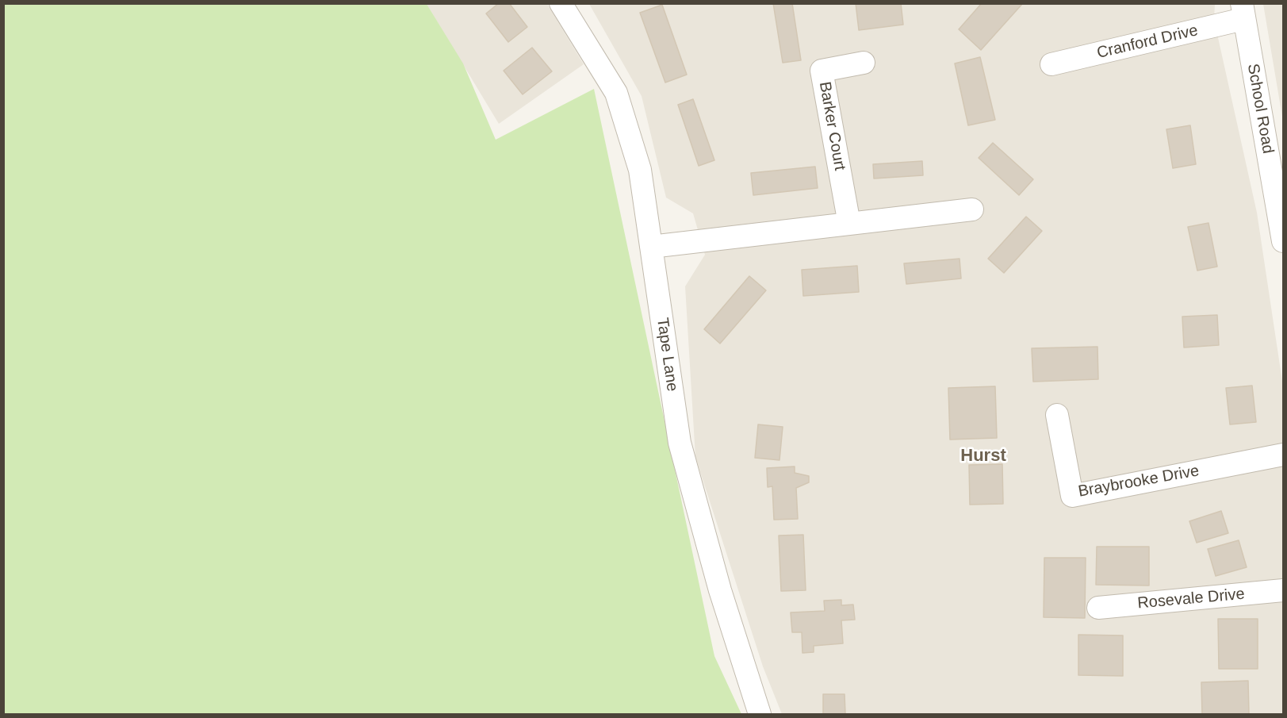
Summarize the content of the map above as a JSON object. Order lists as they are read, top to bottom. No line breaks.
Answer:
{"streets":{"street":["Cranford Drive","School Road","Barker Court","Tape Lane","Braybrooke Drive","Rosevale Drive"]},"crossings":[["Cranford Drive","School Road"]],"districts":["Hurst"]}
